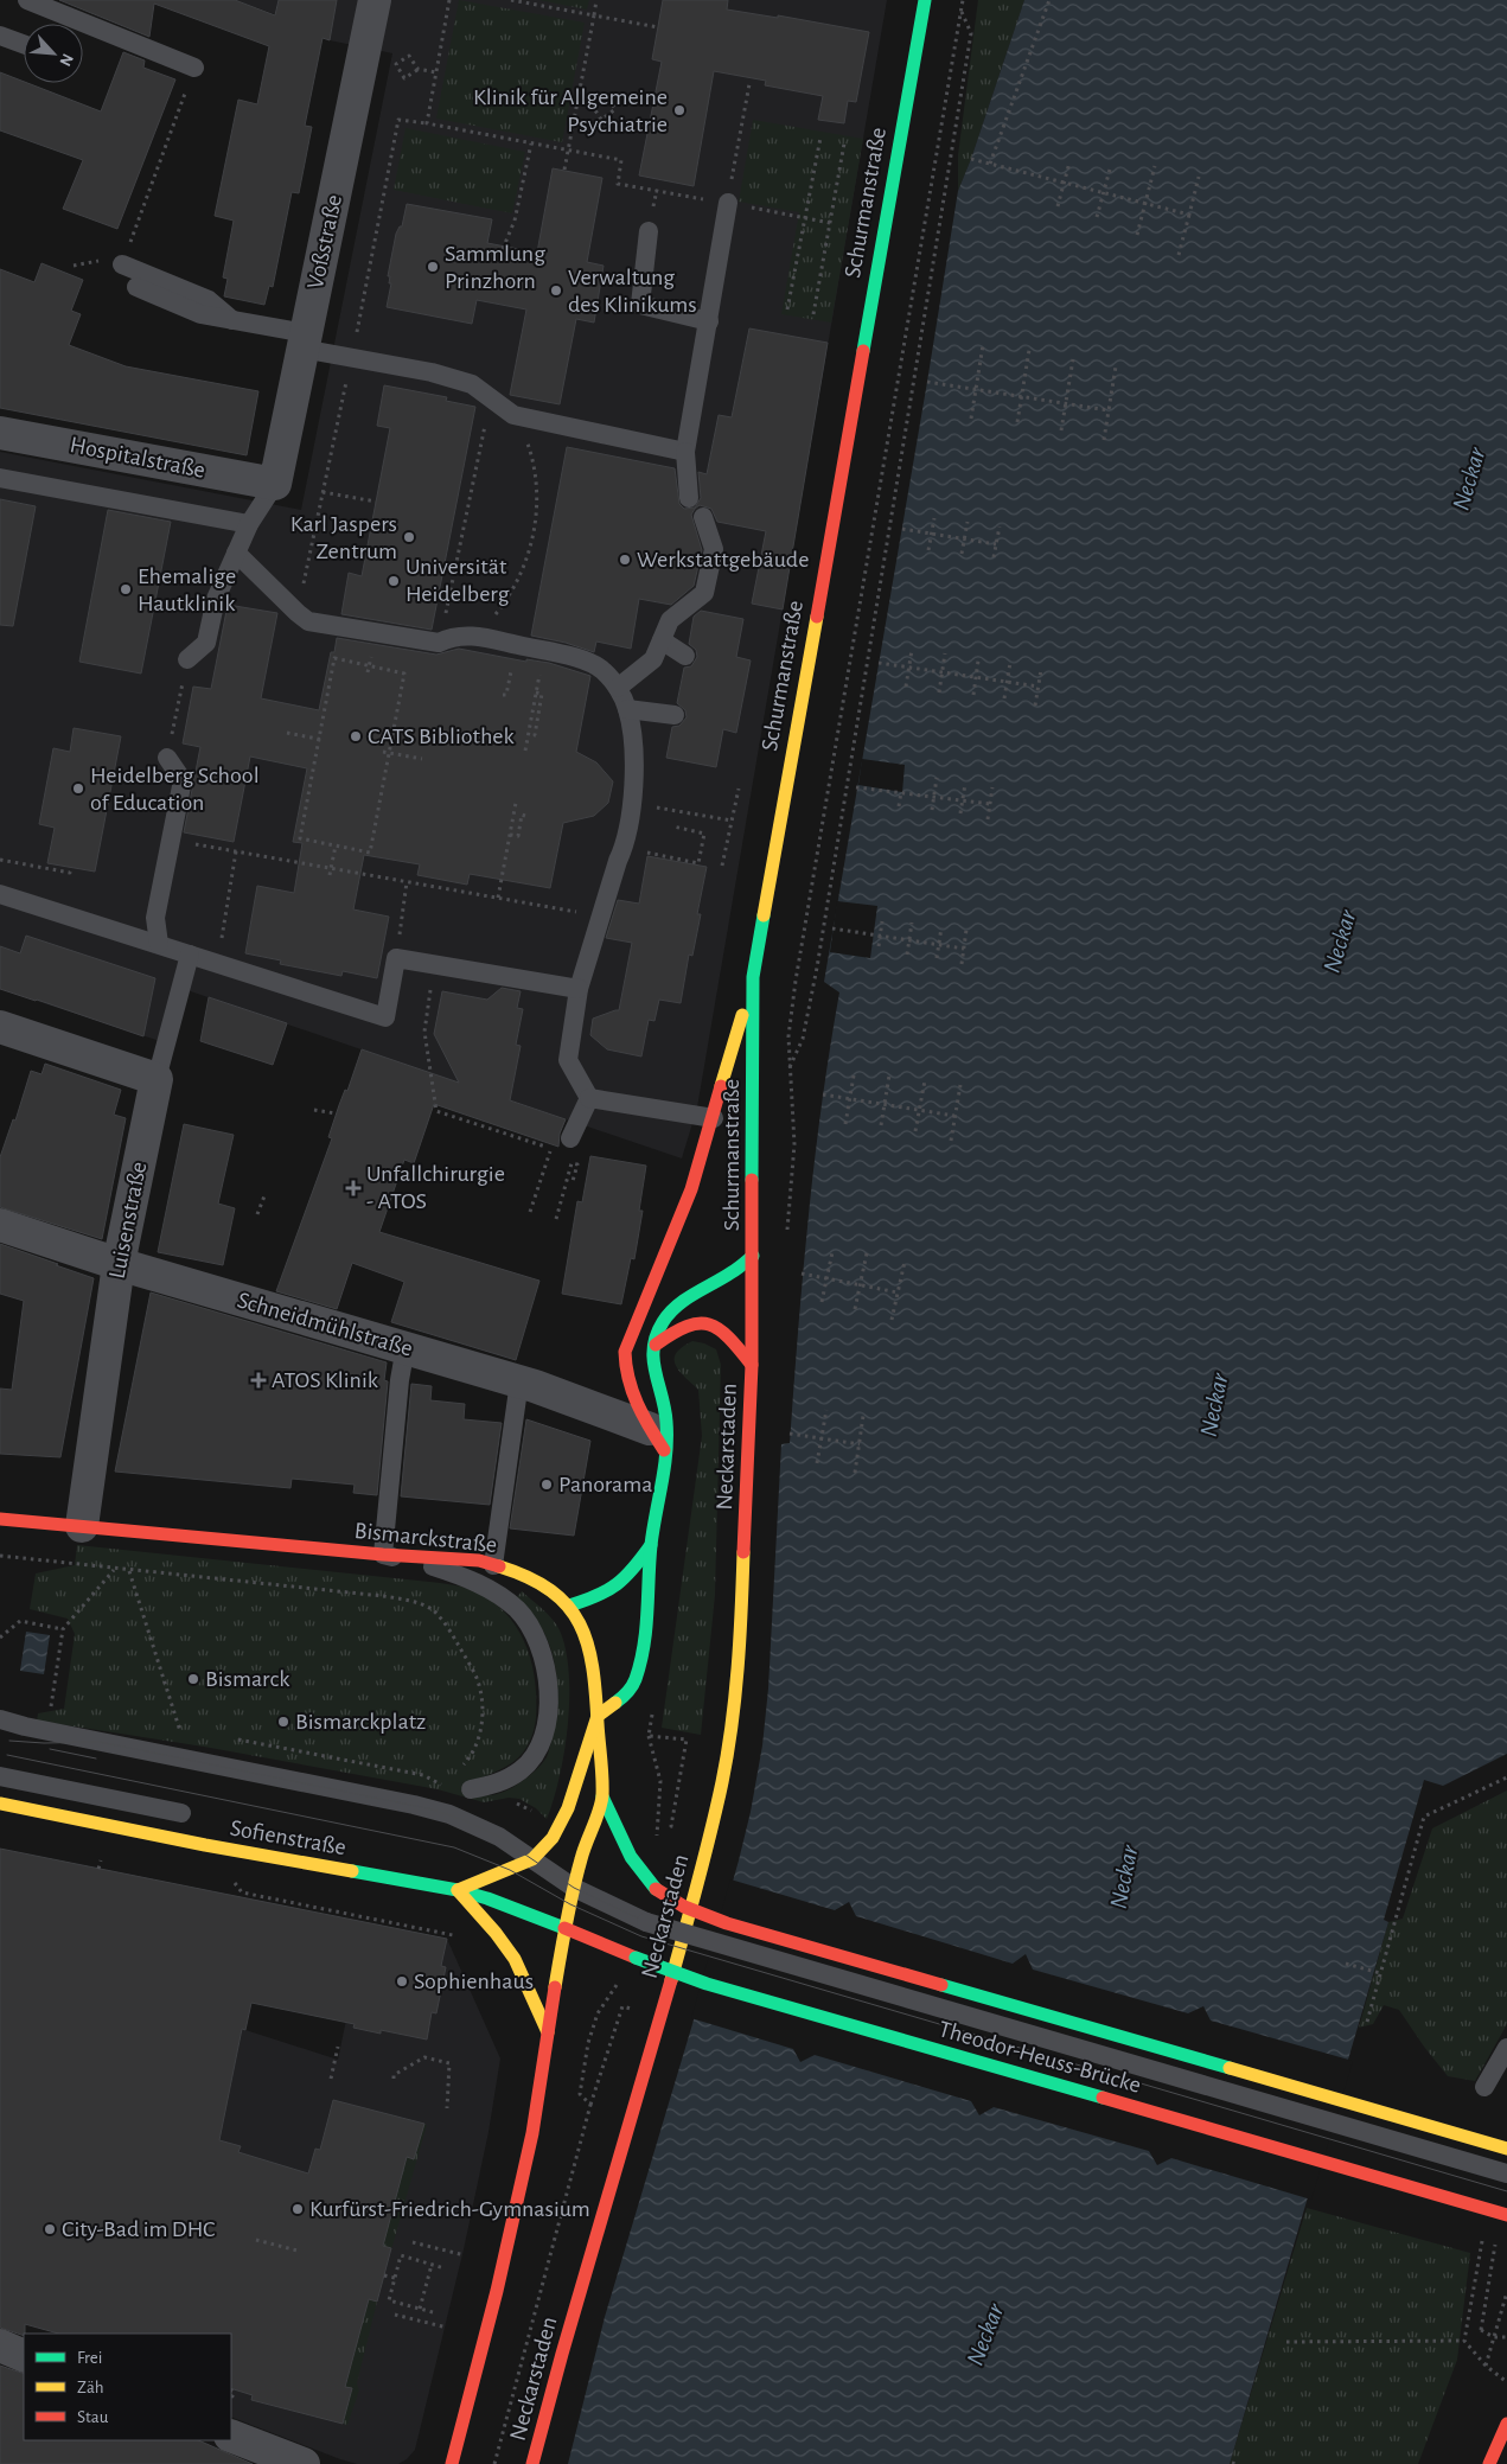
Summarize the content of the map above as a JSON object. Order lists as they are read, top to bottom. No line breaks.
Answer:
{"streets":{"main road":["Schurmanstraße","Neckarstaden","Bismarckstraße","Sofienstraße","Theodor-Heuss-Brücke"],"street":["Voßstraße","Hospitalstraße","Luisenstraße","Schneidmühlstraße"]},"crossings":[["Schurmanstraße","Neckarstaden"],["Voßstraße","Hospitalstraße"],["Luisenstraße","Schneidmühlstraße"],["Luisenstraße","Bismarckstraße"],["Bismarckstraße","Theodor-Heuss-Brücke"],["Sofienstraße","Theodor-Heuss-Brücke"]],"water":["Neckar"],"places":{"other":["Klinik für Allgemeine Psychiatrie","Sammlung Prinzhorn","Verwaltung des Klinikums","Karl Jaspers Zentrum","Werkstattgebäude","Universität Heidelberg","Ehemalige Hautklinik","CATS Bibliothek","Heidelberg School of Education","Panorama","Bismarck","Bismarckplatz","Sophienhaus","Kurfürst-Friedrich-Gymnasium","City-Bad im DHC"],"health":["Unfallchirurgie - ATOS","ATOS Klinik"]},"legend":["Frei","Zäh","Stau"],"north":"bottom right"}
